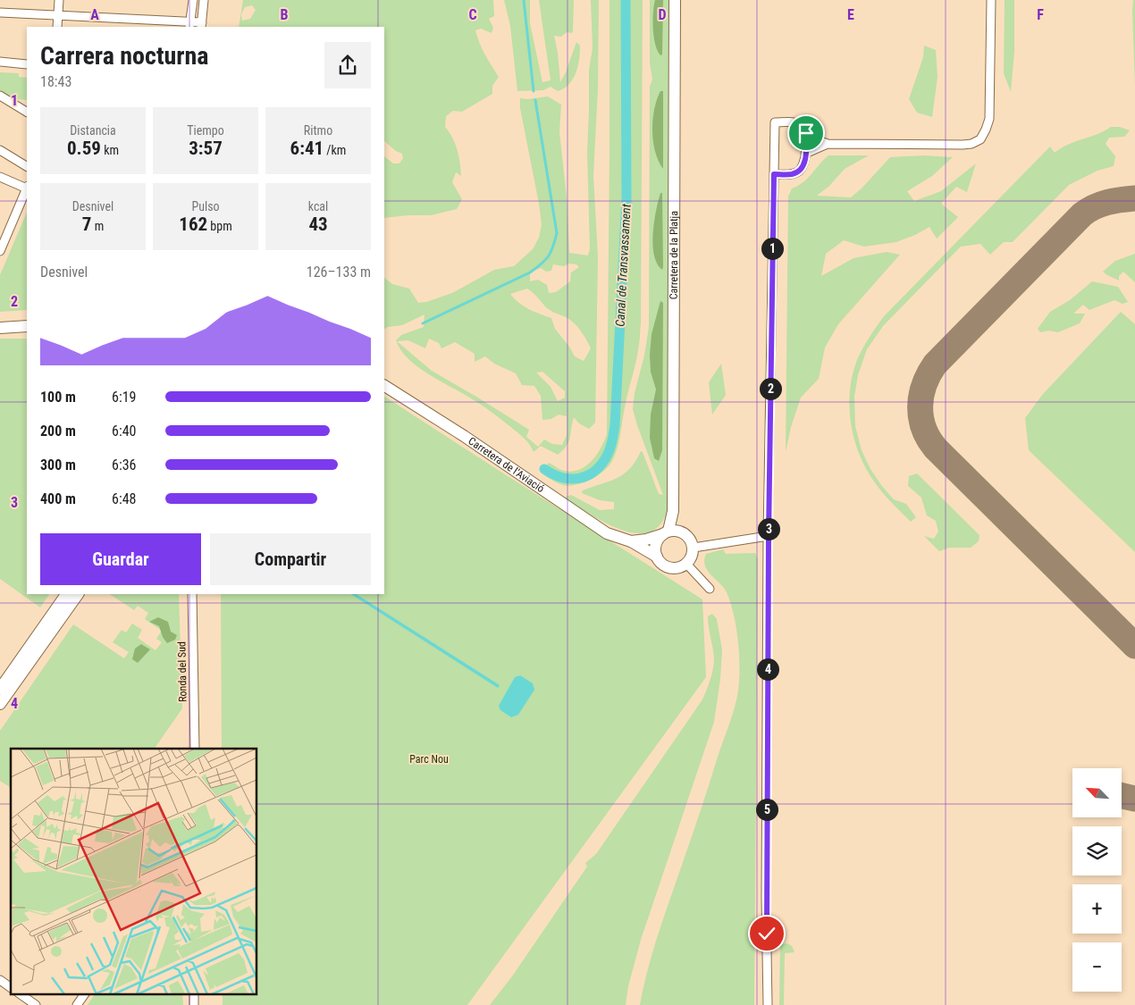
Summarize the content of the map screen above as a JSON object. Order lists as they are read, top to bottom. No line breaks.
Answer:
{"streets":{"street":["Carretera de la Platja","Carretera de l'Aviació","Ronda del Sud"]},"crossings":[["Carretera de la Platja","Carretera de l'Aviació"]],"water":["Canal de Transvassament"],"parks":["Parc Nou"],"north":"top left","page":{"heading":["Carrera nocturna","18:43"],"stats":[["Distancia","0.59 km"],["Tiempo","3:57"],["Ritmo","6:41 /km"],["Desnivel","7 m"],["Pulso","162 bpm"],["kcal","43"]],"pins":["1","2","3","4","5"],"chart":["Desnivel","126–133 m"],"list":[{"name":"100 m","note":"6:19"},{"name":"200 m","note":"6:40"},{"name":"300 m","note":"6:36"},{"name":"400 m","note":"6:48"}],"buttons":["Guardar","Compartir"],"map_buttons":["+","−"]},"grid":{"columns":["A","B","C","D","E","F"],"rows":["1","2","3","4"]}}
